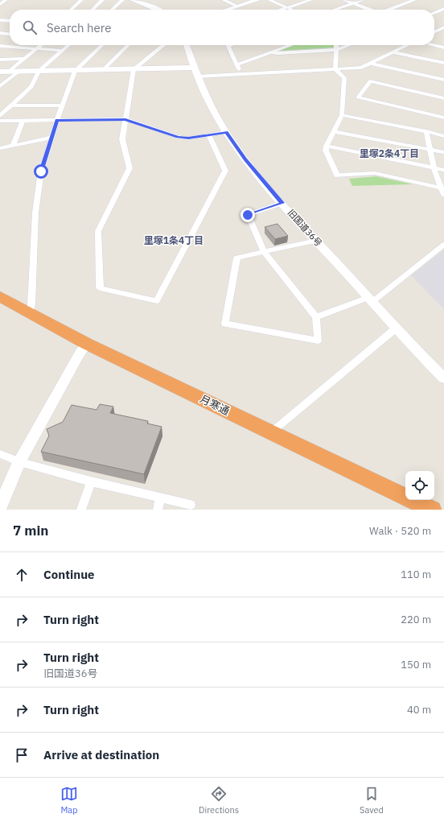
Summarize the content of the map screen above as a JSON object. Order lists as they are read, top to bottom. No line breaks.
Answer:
{"streets":{"highway":["月寒通"],"street":["旧国道36号"]},"districts":["里塚2条4丁目","里塚1条4丁目"],"page":{"search":"Search here","heading":["7 min","Walk · 520 m"],"list":[["Continue","110 m"],["Turn right","220 m"],["Turn right","旧国道36号","150 m"],["Turn right","40 m"],"Arrive at destination"],"nav":["Map","Directions","Saved"]}}
